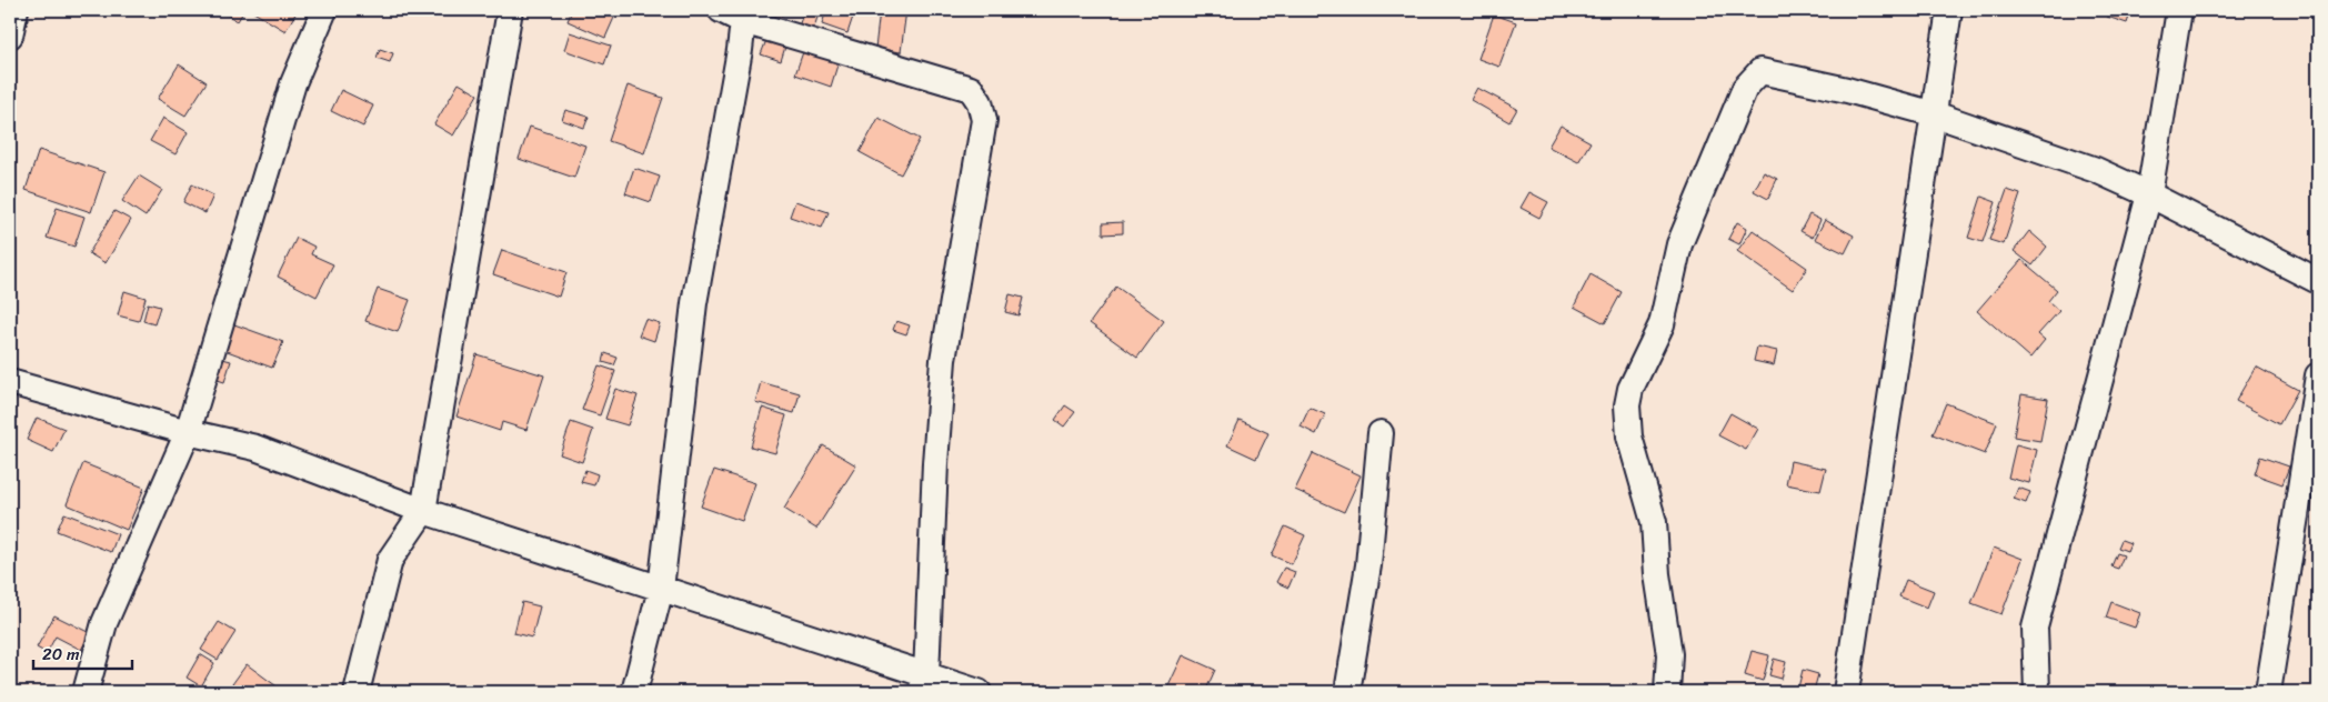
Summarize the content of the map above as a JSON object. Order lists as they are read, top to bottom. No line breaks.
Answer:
{"scale_bar":"20 m"}
